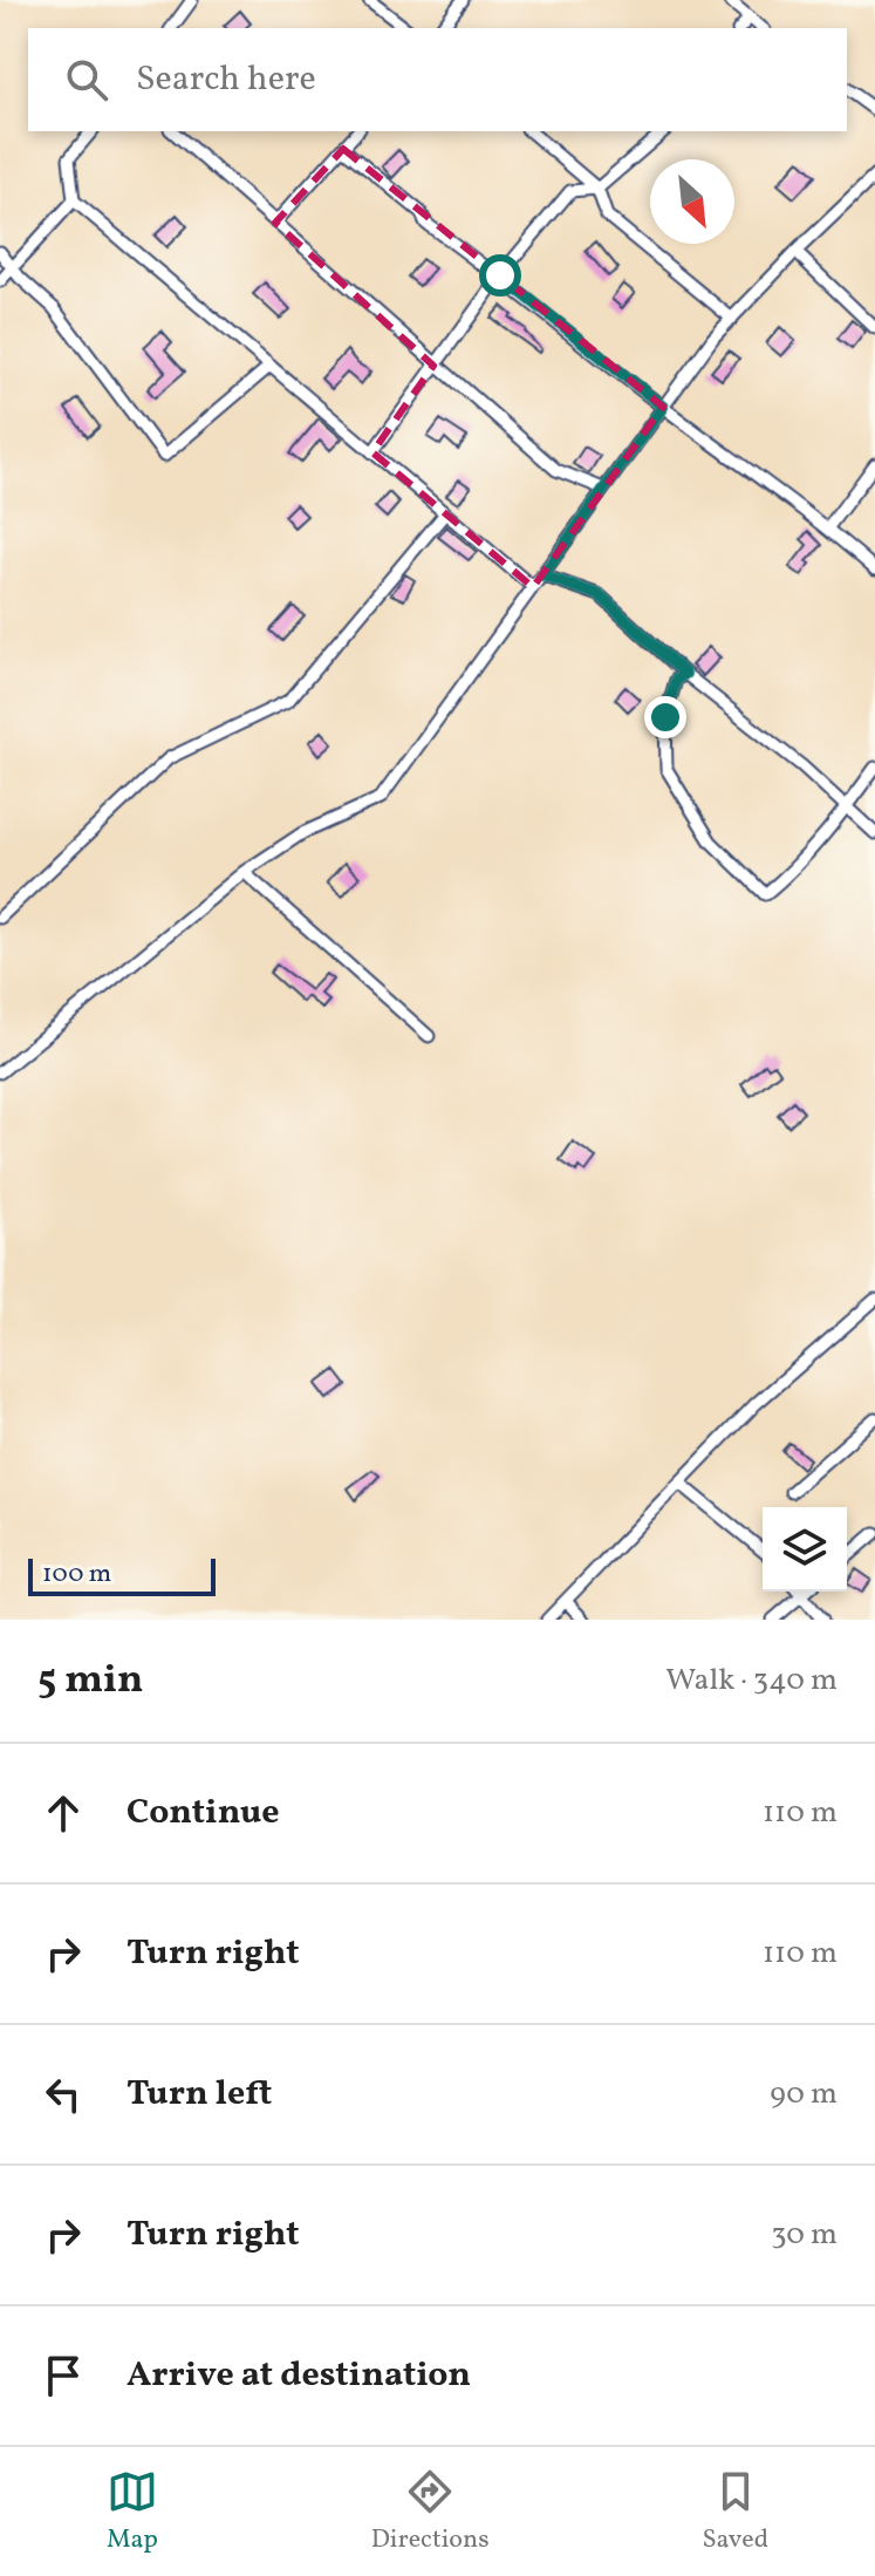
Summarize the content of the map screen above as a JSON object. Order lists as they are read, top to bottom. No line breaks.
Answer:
{"scale_bar":"100 m","north":"bottom right","page":{"search":"Search here","scale":"100 m","heading":["5 min","Walk · 340 m"],"list":[["Continue","110 m"],["Turn right","110 m"],["Turn left","90 m"],["Turn right","30 m"],"Arrive at destination"],"nav":["Map","Directions","Saved"]}}
